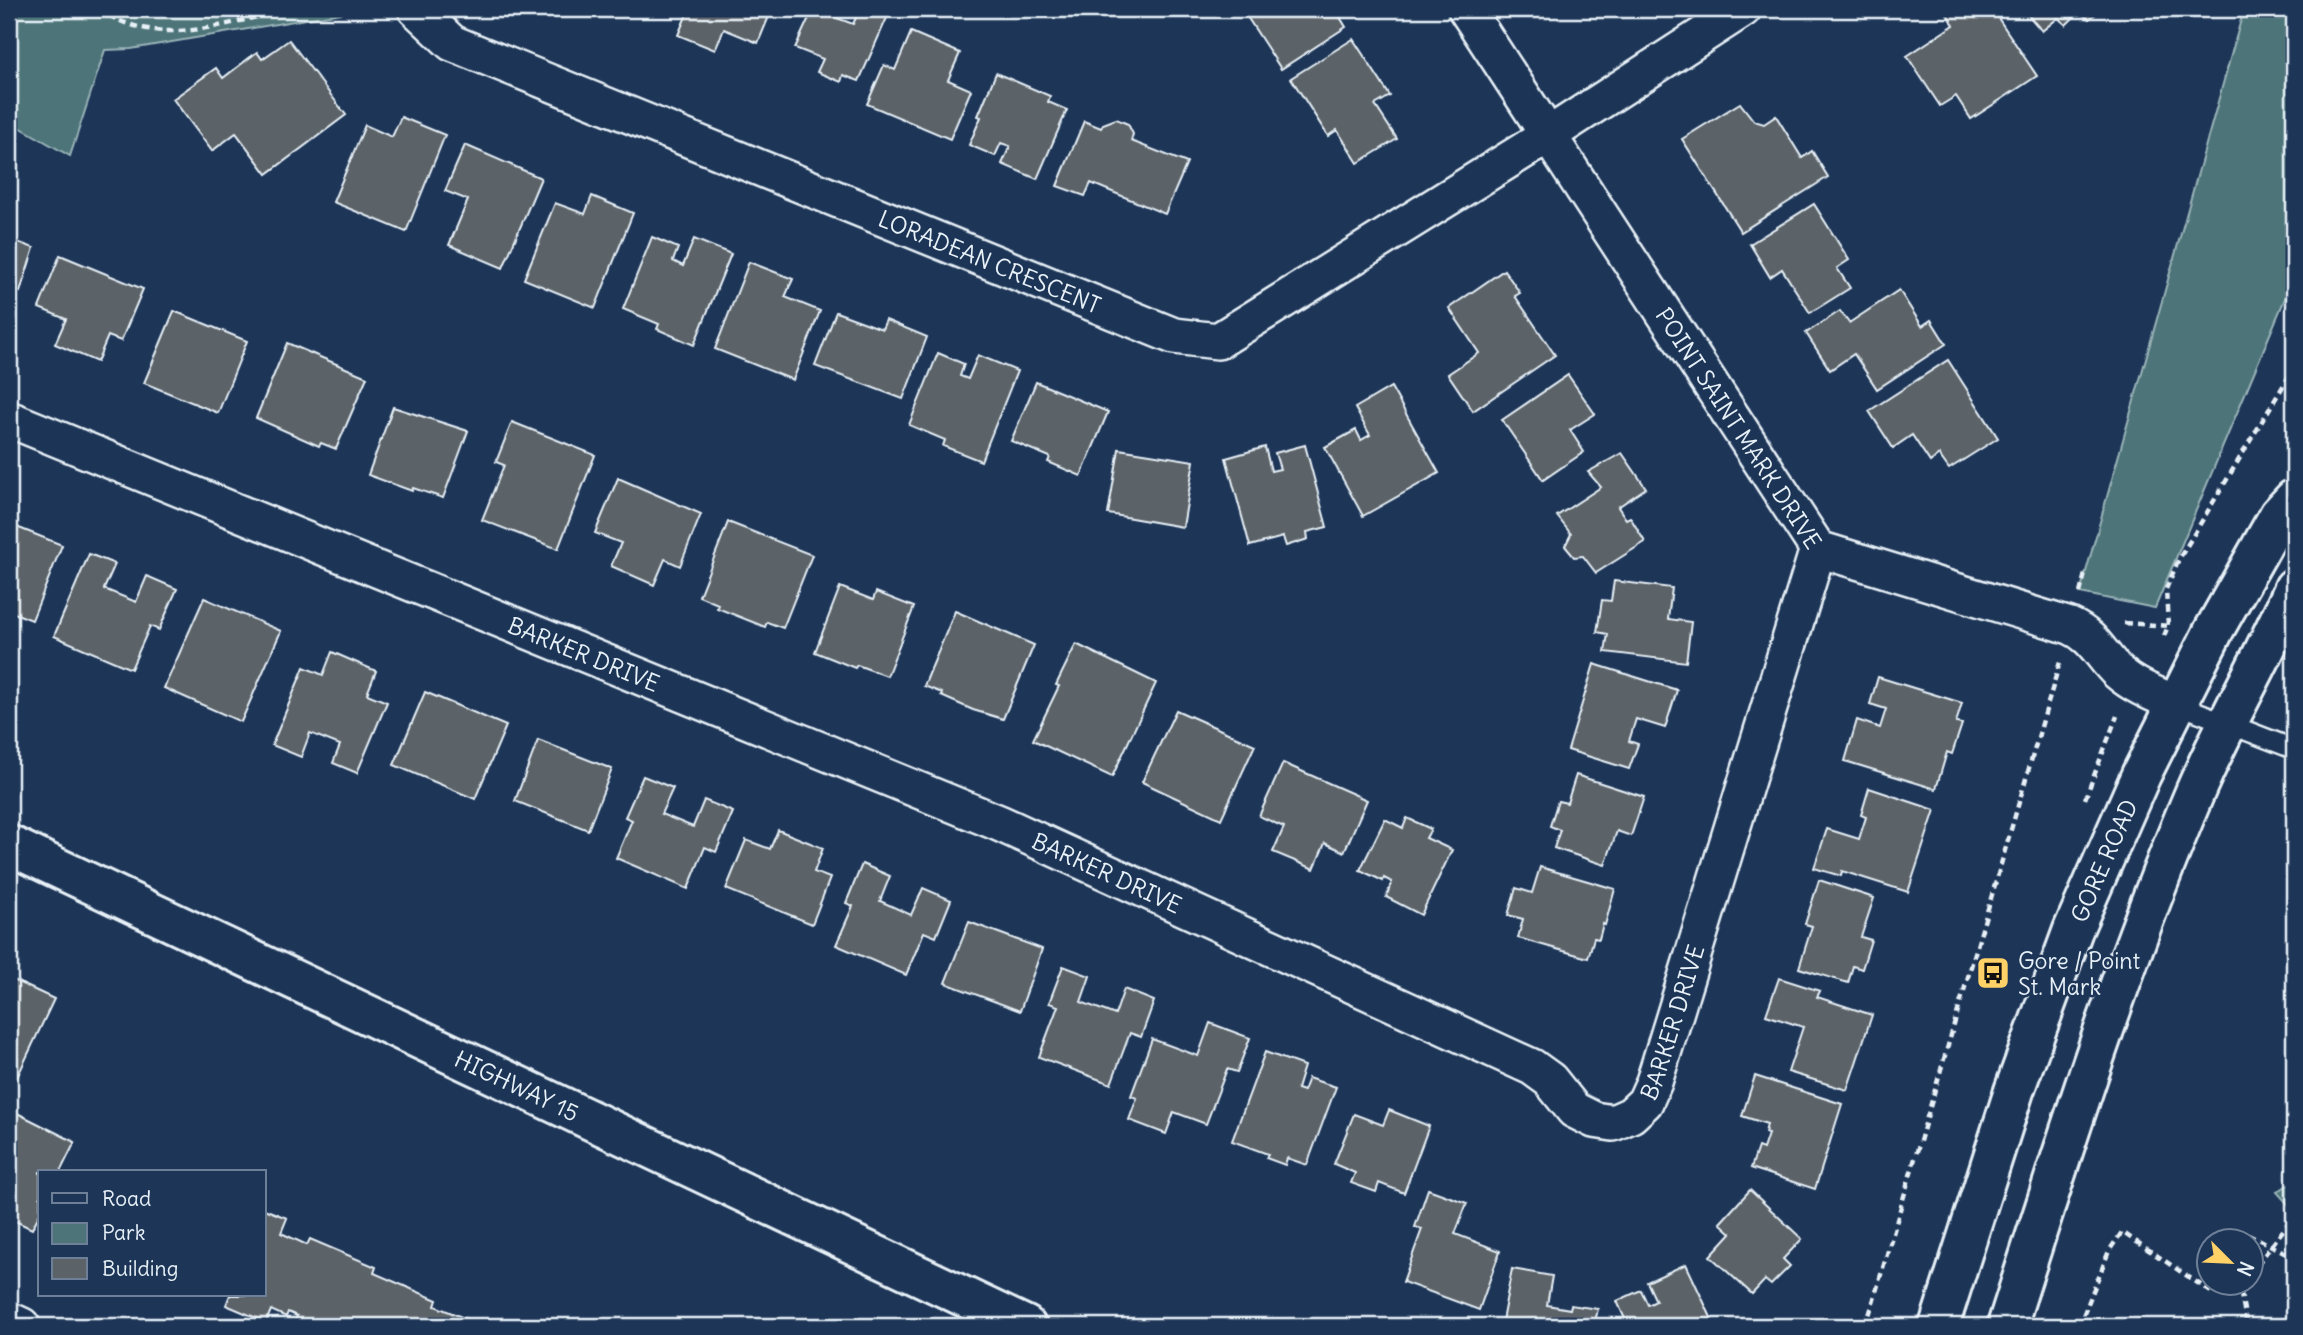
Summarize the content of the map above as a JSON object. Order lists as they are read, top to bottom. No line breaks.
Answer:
{"streets":{"main road":["GORE ROAD","HIGHWAY 15"],"street":["LORADEAN CRESCENT","POINT SAINT MARK DRIVE","BARKER DRIVE"]},"crossings":[["LORADEAN CRESCENT","POINT SAINT MARK DRIVE"],["POINT SAINT MARK DRIVE","BARKER DRIVE"],["POINT SAINT MARK DRIVE","GORE ROAD"]],"places":{"bus stop":["Gore / Point St. Mark"]},"legend":["Road","Park","Building"],"north":"bottom right"}
